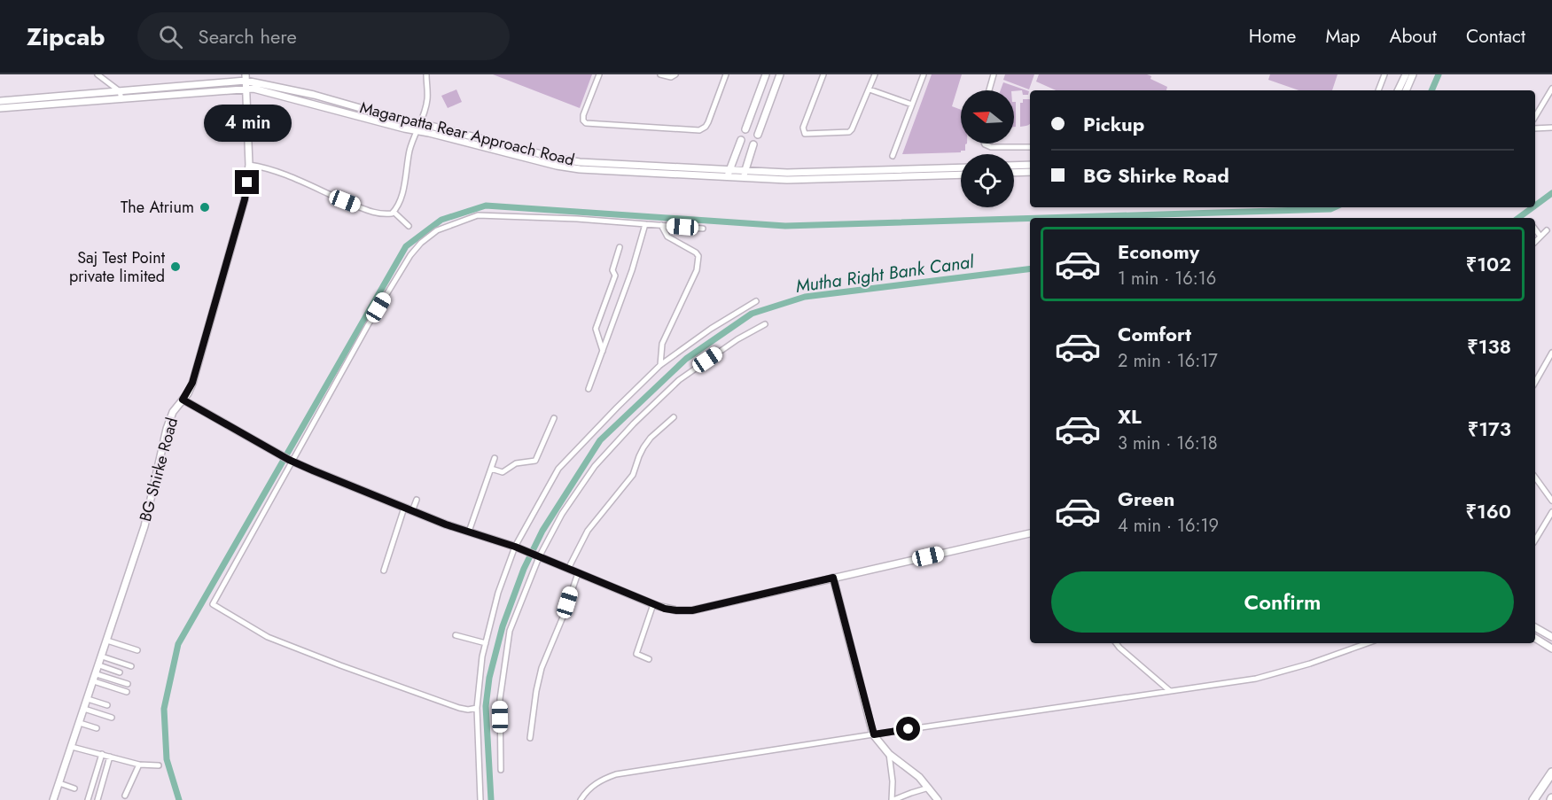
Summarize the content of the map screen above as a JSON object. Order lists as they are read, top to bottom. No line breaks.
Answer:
{"streets":{"street":["Magarpatta Rear Approach Road","BG Shirke Road"]},"crossings":[["Magarpatta Rear Approach Road","BG Shirke Road"]],"water":["Mutha Right Bank Canal"],"places":["The Atrium","Saj Test Point private limited"],"north":"left","page":{"header":"Zipcab","search":"Search here","nav":["Home","Map","About","Contact"],"banner":["Pickup","BG Shirke Road"],"bubble":"4 min","list":[{"name":"Economy","note":"1 min · 16:16","value":"₹102"},{"name":"Comfort","note":"2 min · 16:17","value":"₹138"},{"name":"XL","note":"3 min · 16:18","value":"₹173"},{"name":"Green","note":"4 min · 16:19","value":"₹160"}],"buttons":"Confirm"}}
